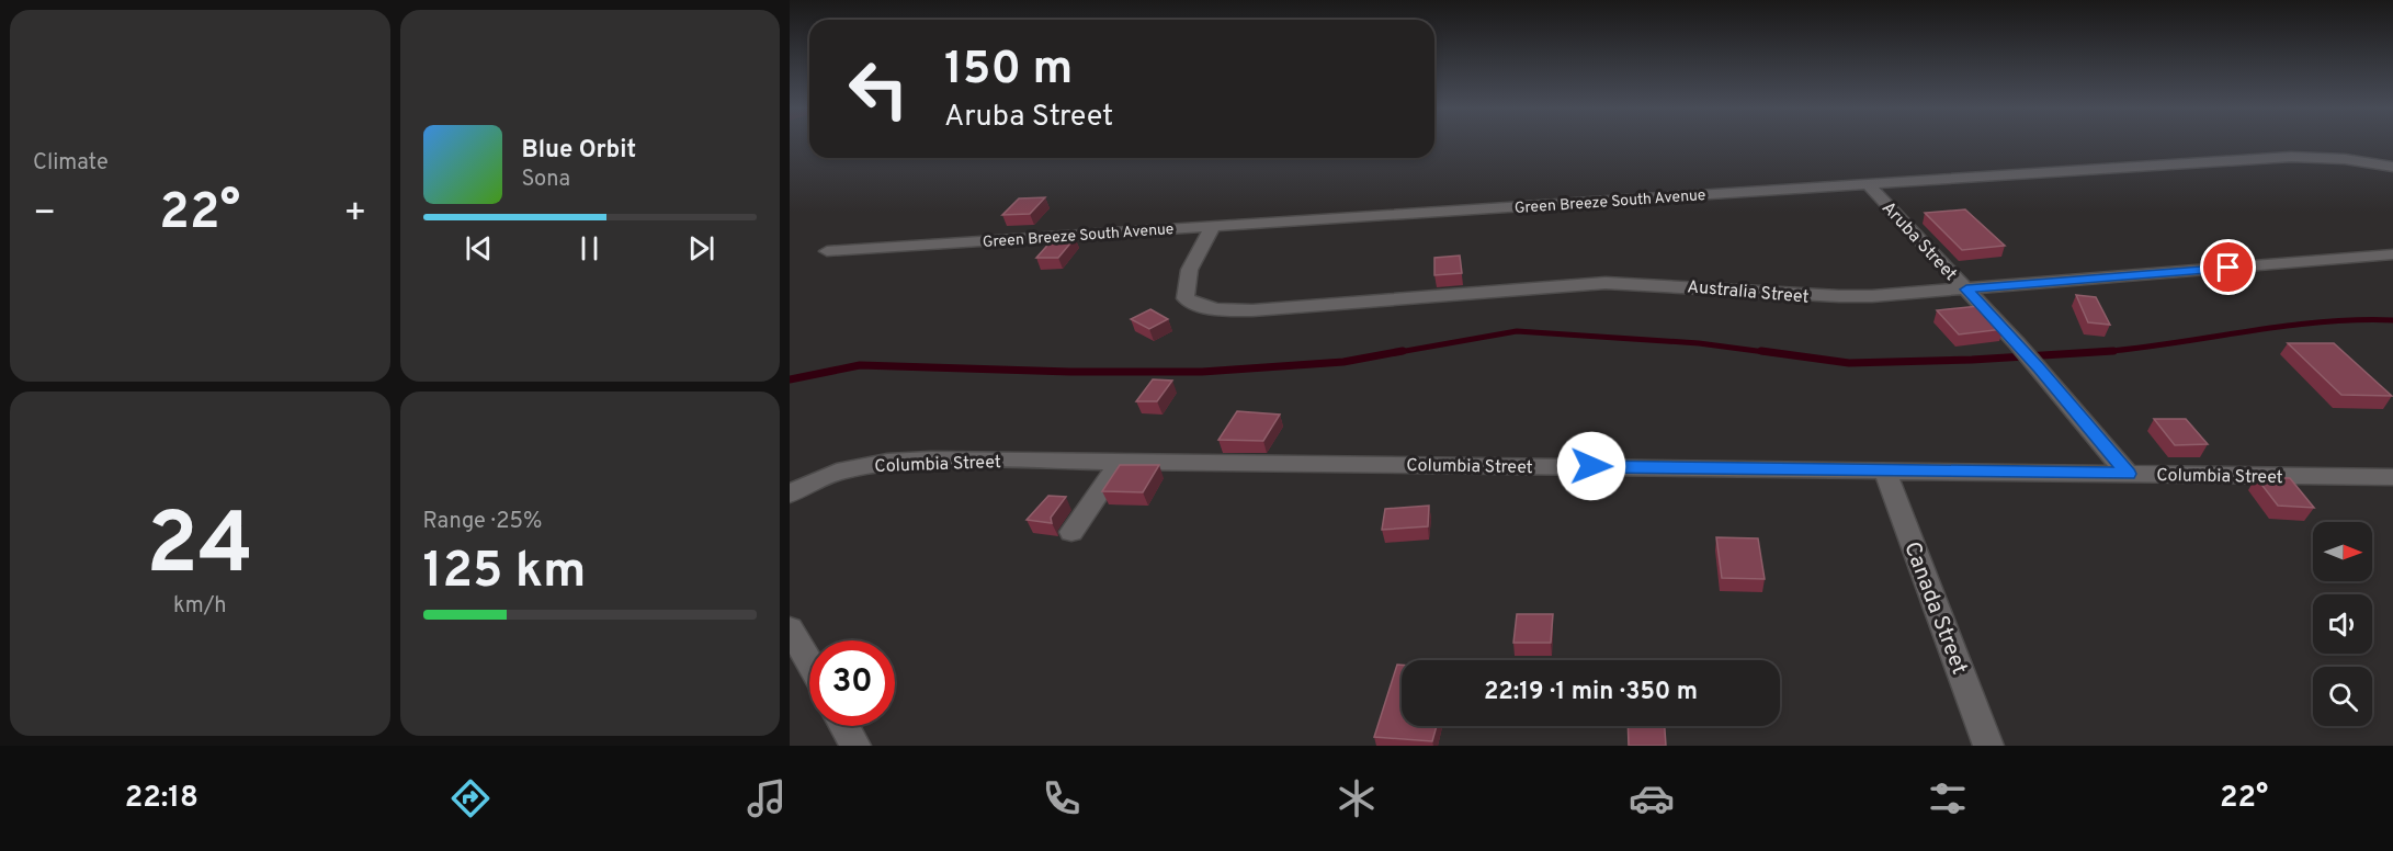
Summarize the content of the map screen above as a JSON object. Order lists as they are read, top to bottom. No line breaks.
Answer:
{"streets":{"street":["Green Breeze South Avenue","Aruba Street","Australia Street","Columbia Street","Canada Street"]},"crossings":[["Green Breeze South Avenue","Aruba Street"],["Green Breeze South Avenue","Australia Street"],["Aruba Street","Australia Street"],["Aruba Street","Columbia Street"],["Columbia Street","Canada Street"]],"north":"right","page":{"tile":["Climate",["24","km/h"],["Range · 25%","125 km"]],"turn":["150 m","Aruba Street"],"song":["Blue Orbit","Sona"],"heat":["−","22°","+"],"limit":"30","trip":"22:19 · 1 min · 350 m","tabs":["22:18","22°"]}}
